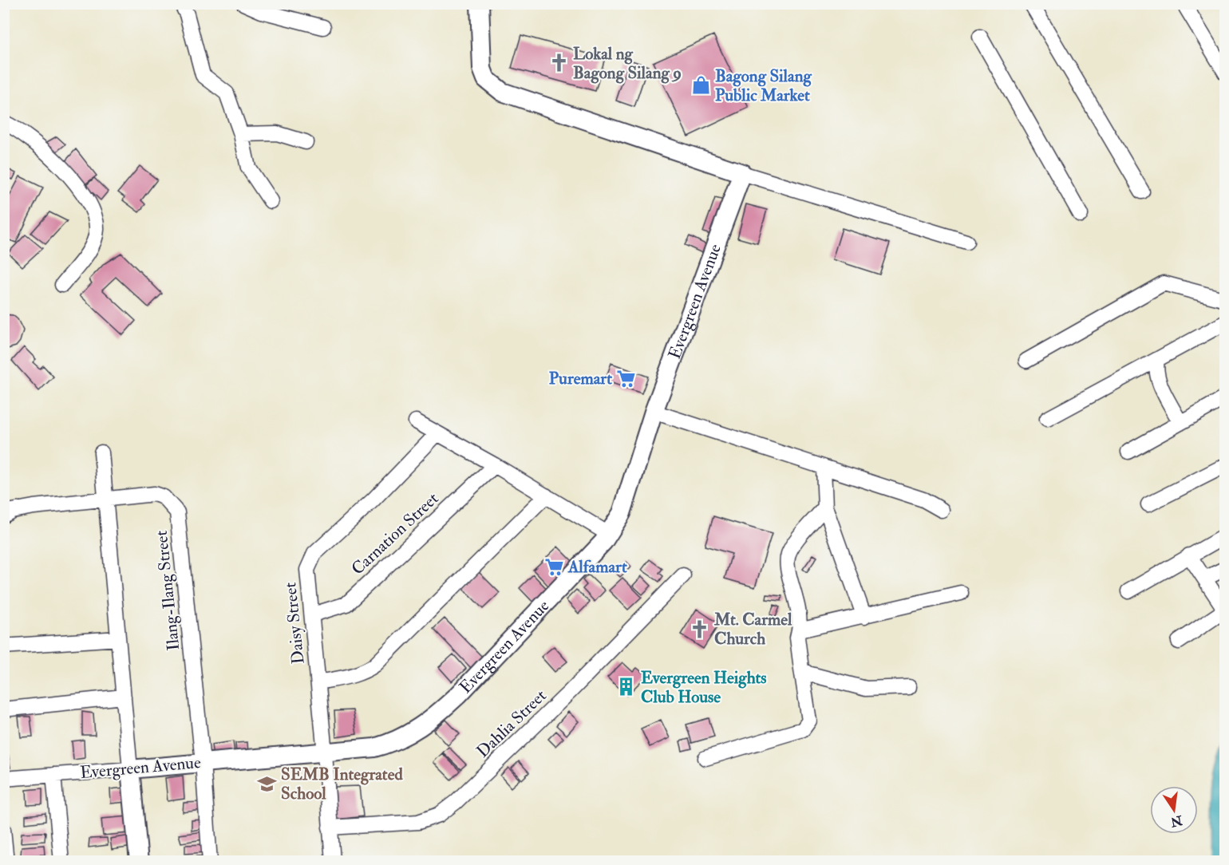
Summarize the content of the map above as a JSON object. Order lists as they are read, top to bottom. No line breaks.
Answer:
{"streets":{"street":["Evergreen Avenue","Carnation Street","Ilang-Ilang Street","Daisy Street","Dahlia Street"]},"crossings":[["Evergreen Avenue","Ilang-Ilang Street"],["Evergreen Avenue","Daisy Street"],["Carnation Street","Daisy Street"],["Daisy Street","Dahlia Street"]],"places":{"church":["Lokal ng Bagong Silang 9","Mt. Carmel Church"],"shop":["Bagong Silang Public Market"],"supermarket":["Puremart","Alfamart"],"building":["Evergreen Heights Club House"],"school or university":["SEMB Integrated School"]},"north":"bottom"}
